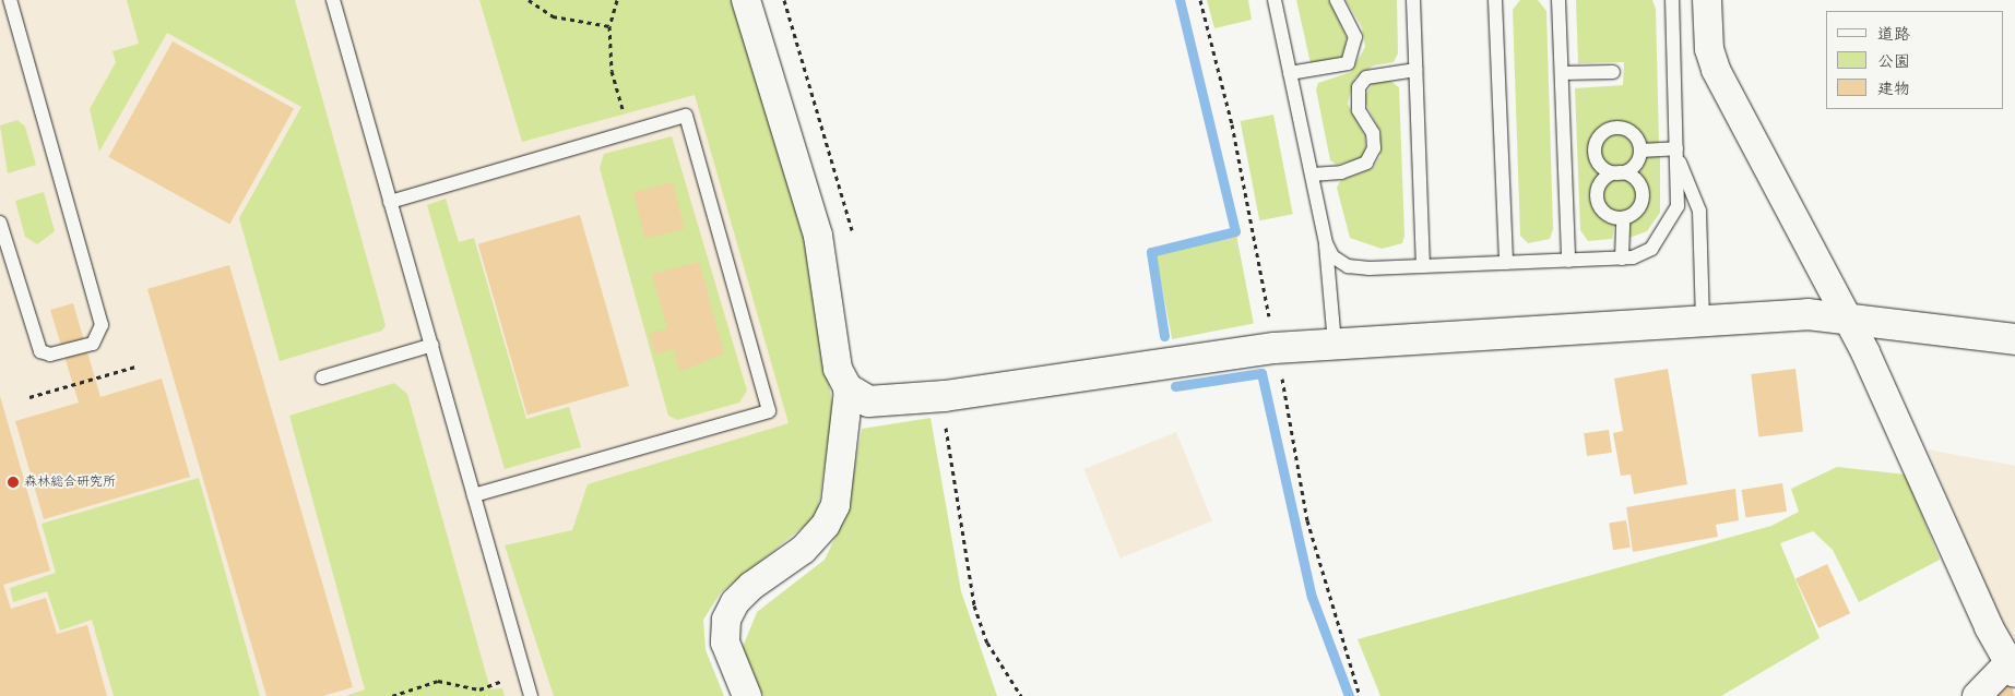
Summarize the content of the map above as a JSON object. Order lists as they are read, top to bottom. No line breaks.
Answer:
{"places":["森林総合研究所"],"legend":["道路","公園","建物"]}
